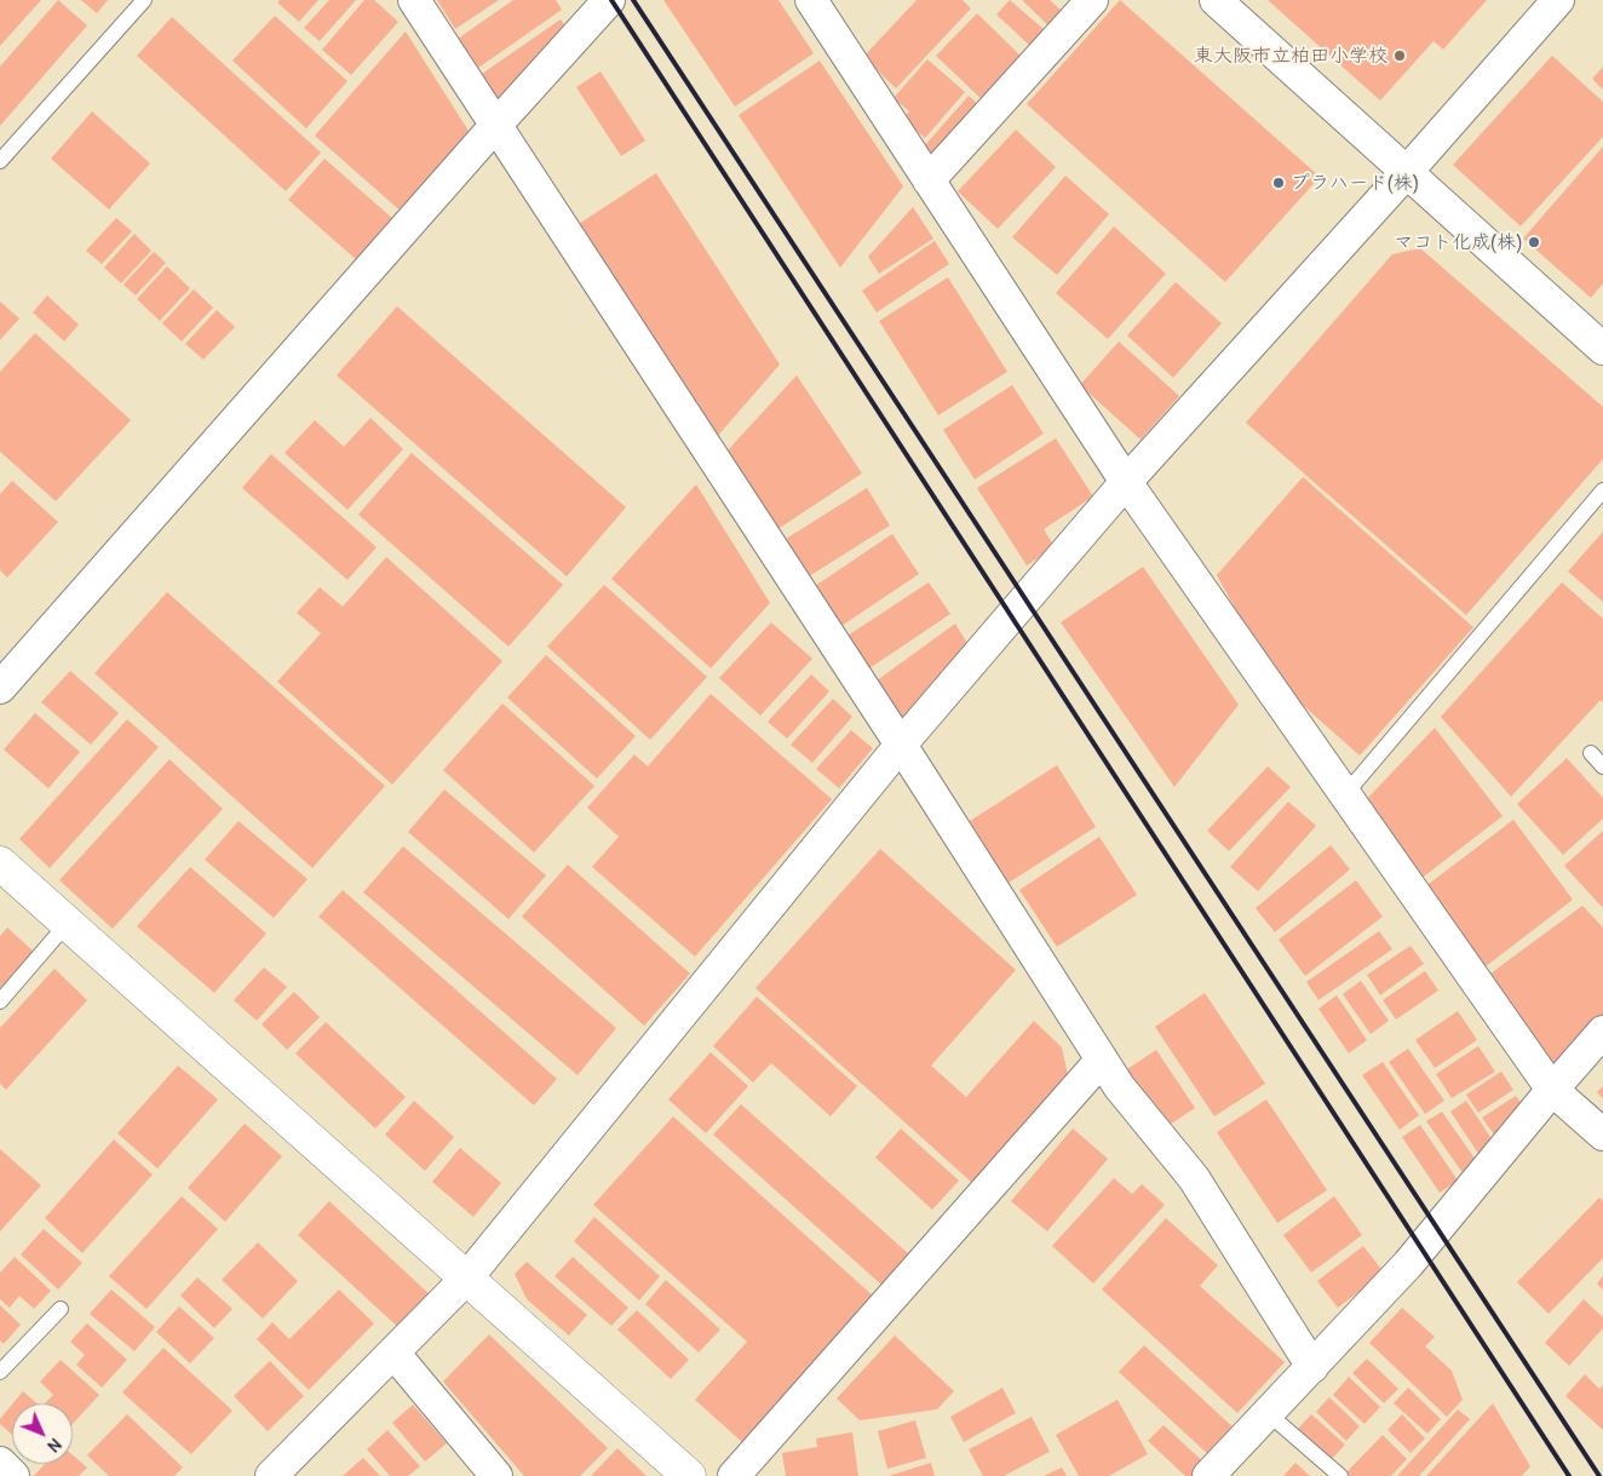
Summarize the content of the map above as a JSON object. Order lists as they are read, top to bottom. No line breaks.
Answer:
{"places":["東大阪市立柏田小学校","プラハード(株)","マコト化成(株)"],"north":"bottom right"}
